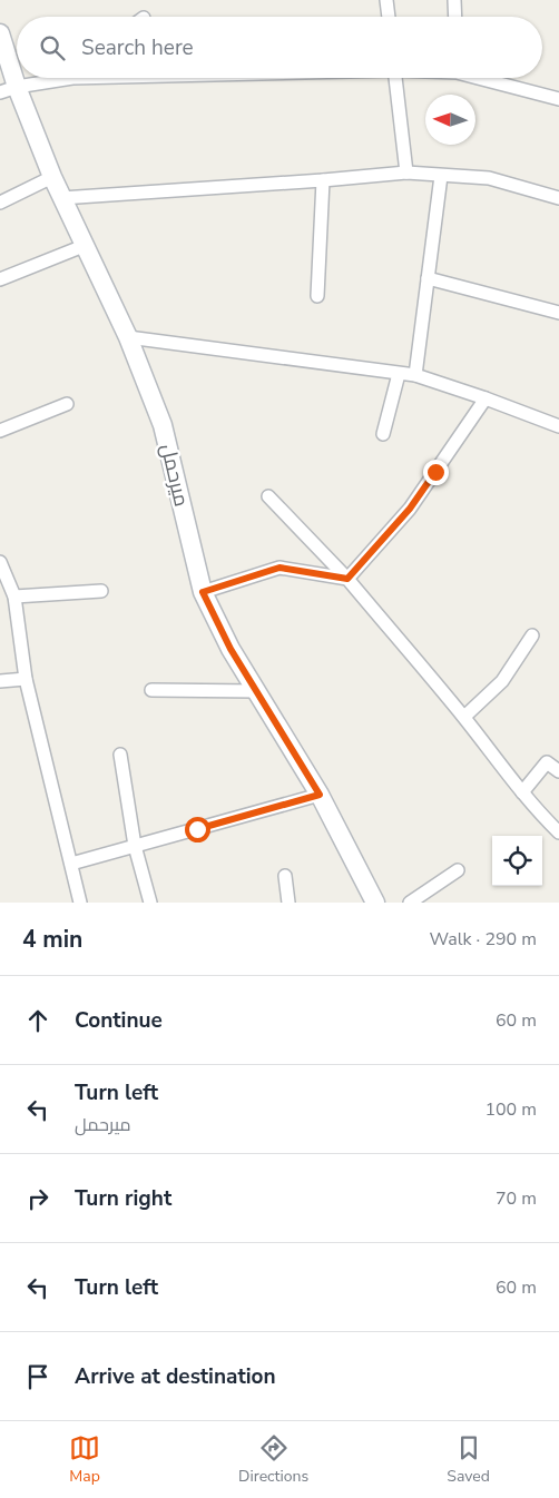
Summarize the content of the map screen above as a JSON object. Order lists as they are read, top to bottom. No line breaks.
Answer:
{"streets":{"street":["میرحمل"]},"north":"left","page":{"search":"Search here","heading":["4 min","Walk · 290 m"],"list":[["Continue","60 m"],["Turn left","میرحمل","100 m"],["Turn right","70 m"],["Turn left","60 m"],"Arrive at destination"],"nav":["Map","Directions","Saved"]}}
